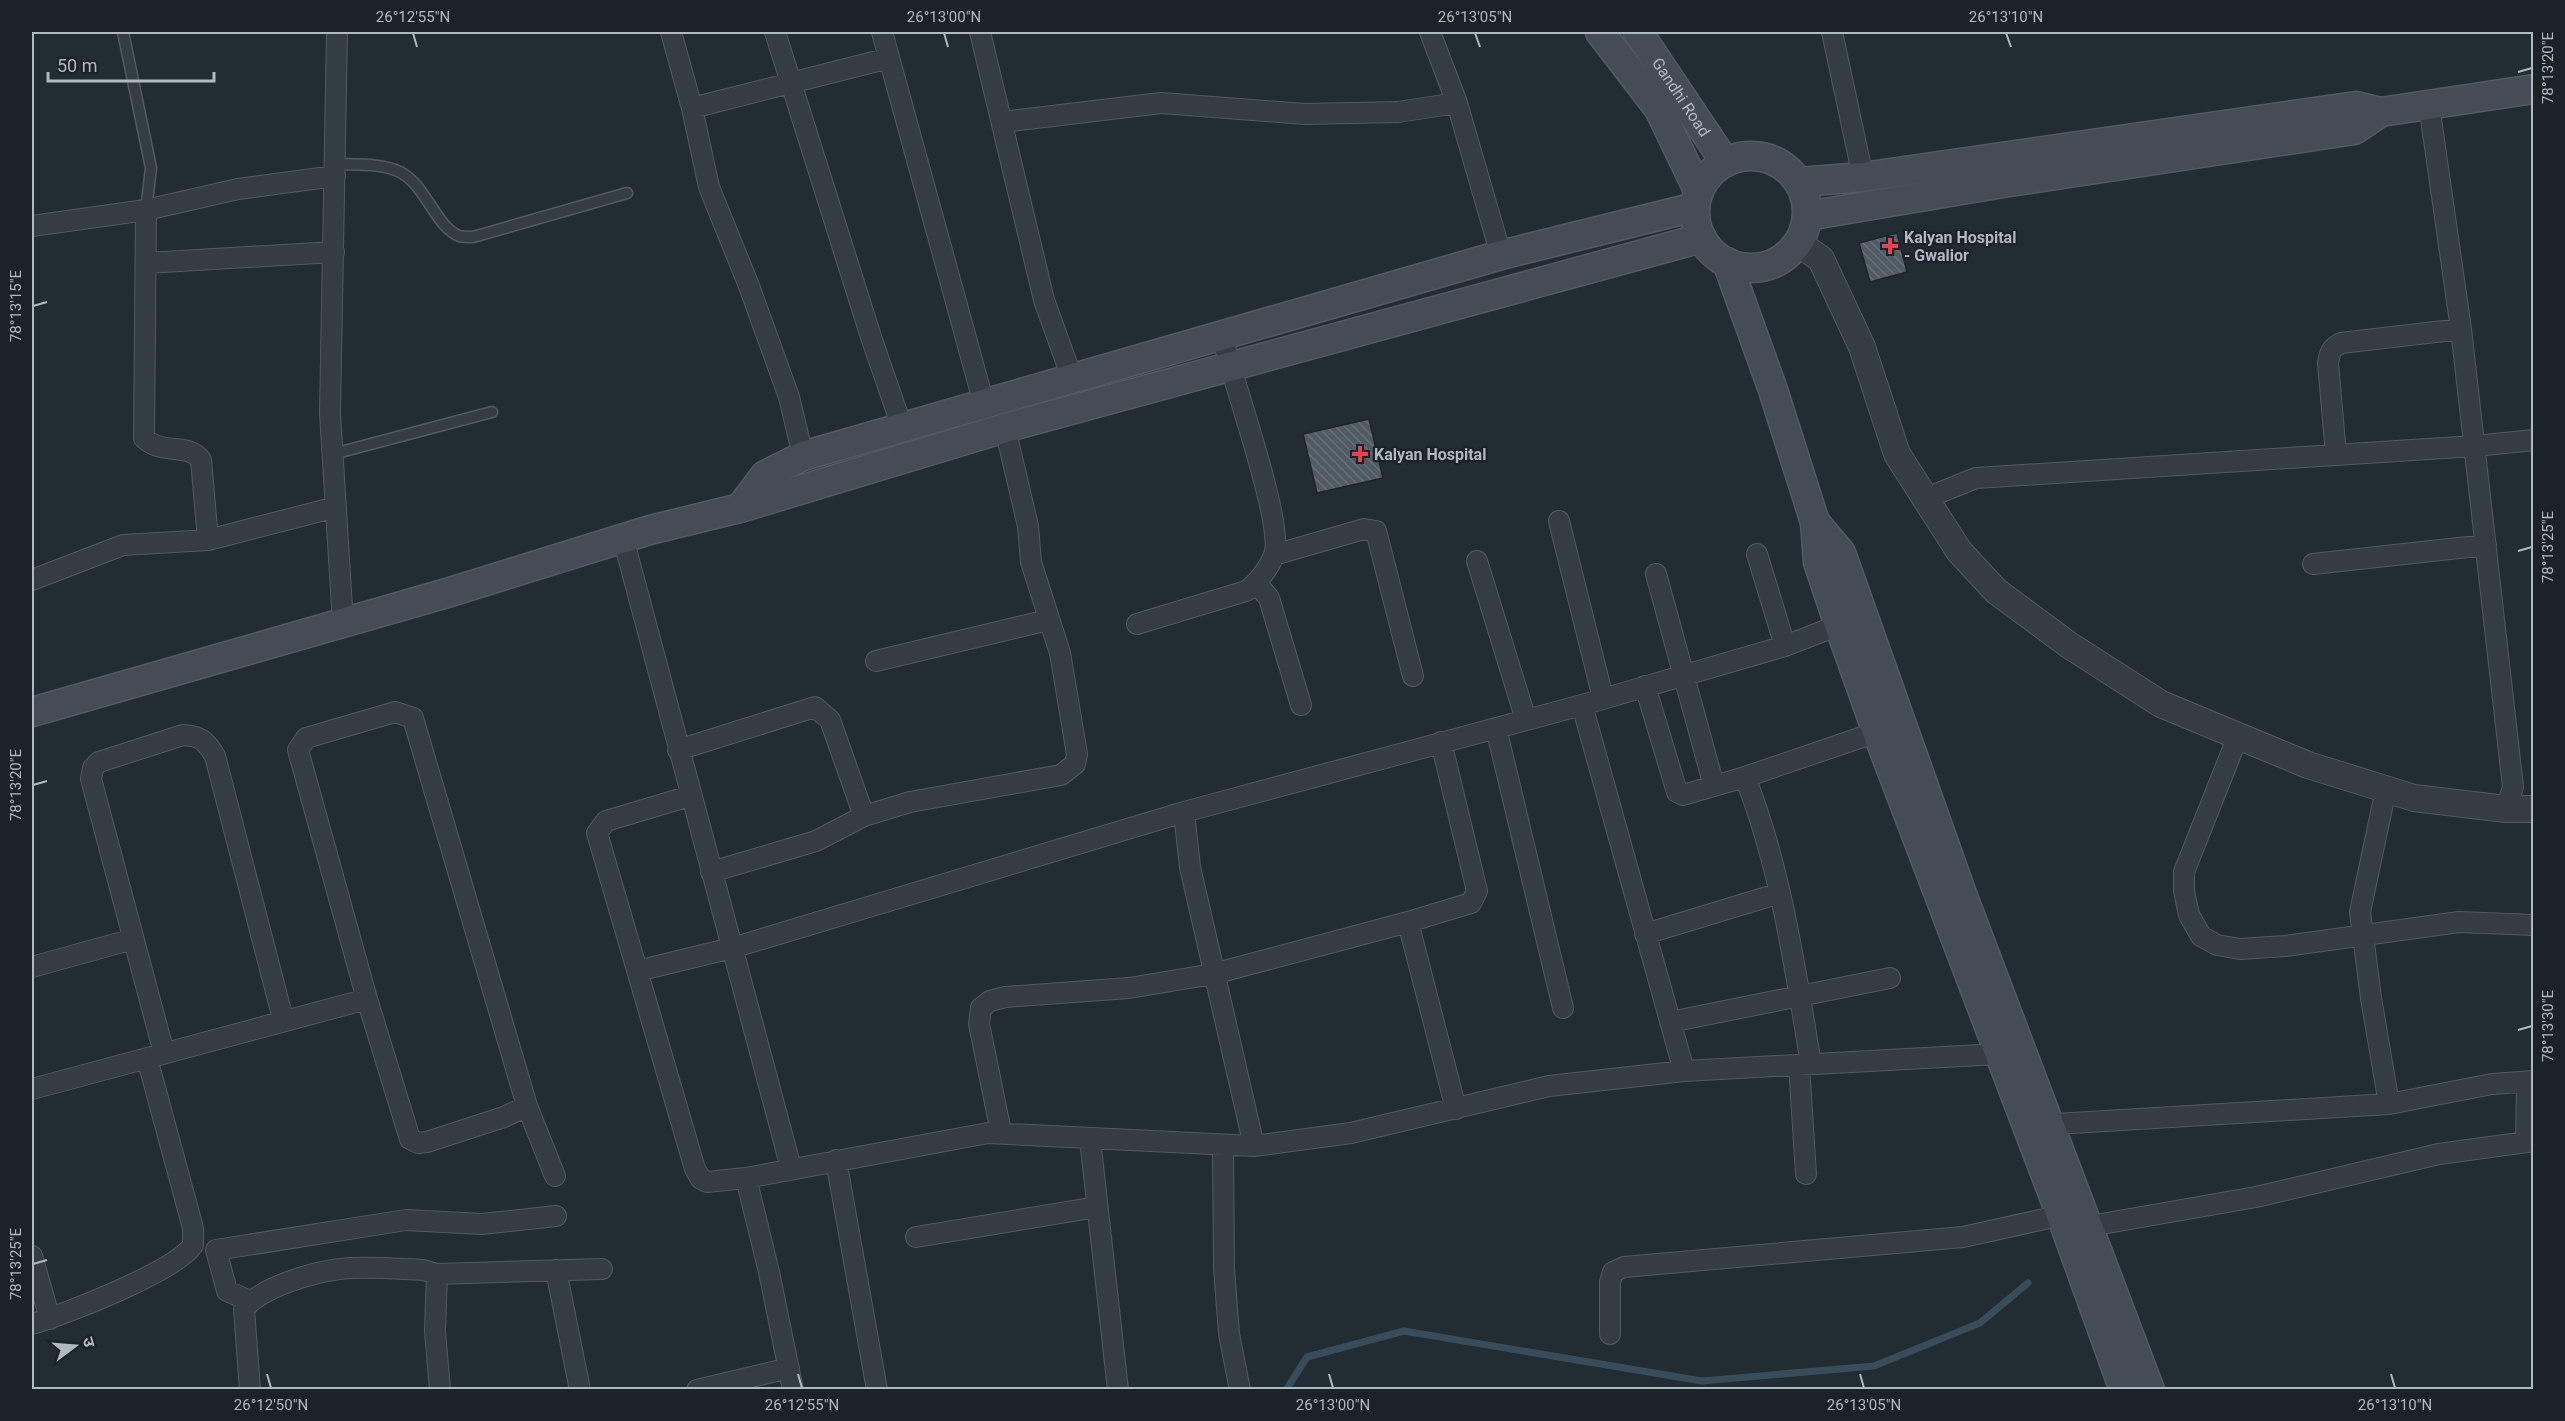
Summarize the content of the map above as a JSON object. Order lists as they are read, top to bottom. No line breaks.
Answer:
{"streets":{"main road":["Gandhi Road"]},"places":{"health":["Kalyan Hospital - Gwalior","Kalyan Hospital"]},"scale_bar":"50 m","north":"right","coordinates":["26°12'55\"N","26°13'00\"N","26°13'05\"N","26°13'10\"N","78°13'20\"E","78°13'15\"E","78°13'25\"E","78°13'30\"E","26°12'50\"N"]}
